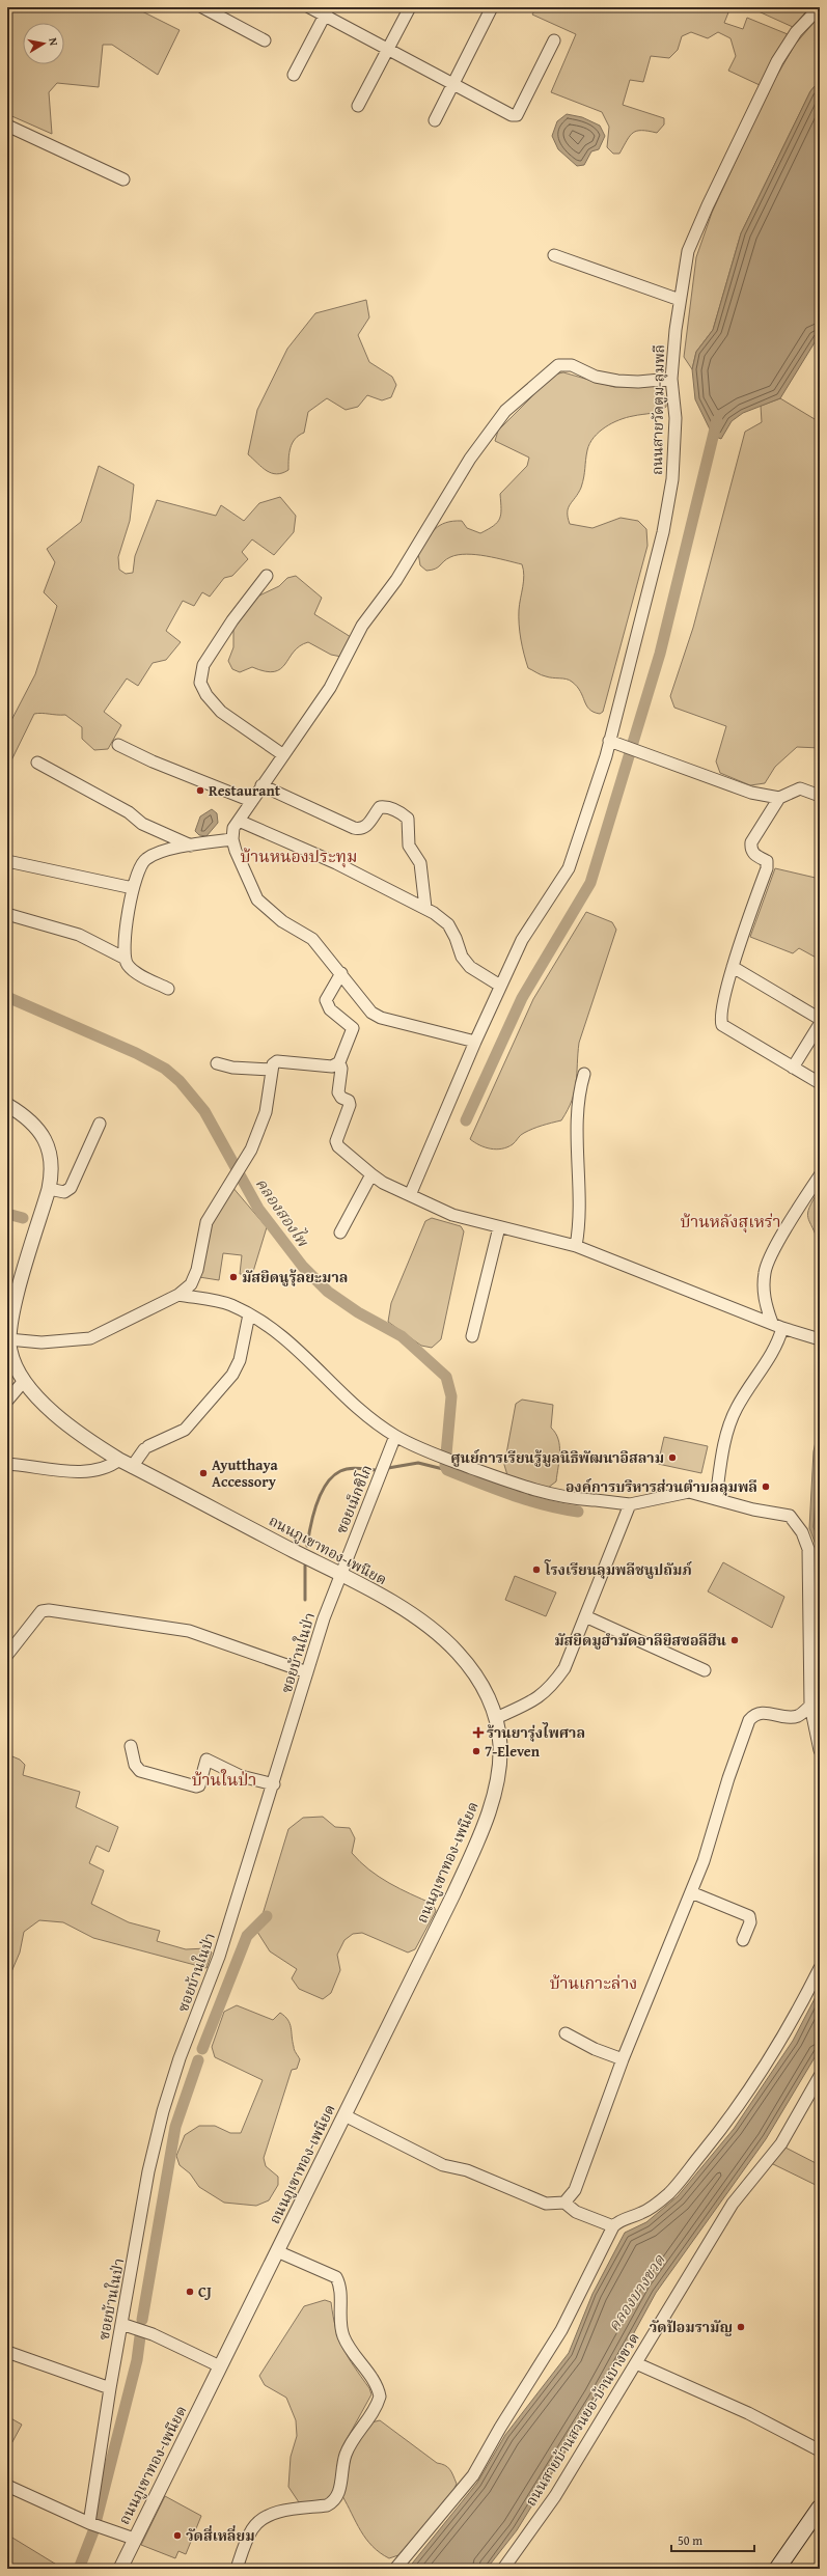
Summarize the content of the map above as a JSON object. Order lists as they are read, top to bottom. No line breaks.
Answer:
{"streets":{"street":["ถนนสายวัดตูม-ลุมพลี","ซอยเม็กซิโก","ถนนภูเขาทอง-เพนียด","ซอยบ้านในป่า","ถนนสายบ้านสวนยอ-บ้านบางขวด"]},"crossings":[["ซอยเม็กซิโก","ถนนภูเขาทอง-เพนียด"],["ซอยเม็กซิโก","ซอยบ้านในป่า"],["ถนนภูเขาทอง-เพนียด","ซอยบ้านในป่า"]],"districts":["บ้านหนองประทุม","บ้านหลังสุเหร่า","บ้านในป่า","บ้านเกาะล่าง"],"water":["คลองสองไพ","คลองบางขวด"],"places":{"other":["Restaurant","มัสยิดนูรุ้ลยะมาล","ศูนย์การเรียนรู้มูลนิธิพัฒนาอิสลาม","Ayutthaya Accessory","องค์การบริหารส่วนตำบลลุมพลี","โรงเรียนลุมพลีชนูปถัมภ์","มัสยิดมูฮำมัดอาลียิสซอลีฮีน","7-Eleven","CJ","วัดป้อมรามัญ","วัดสี่เหลี่ยม"],"health":["ร้านยารุ่งไพศาล"]},"scale_bar":"50 m","north":"right"}
